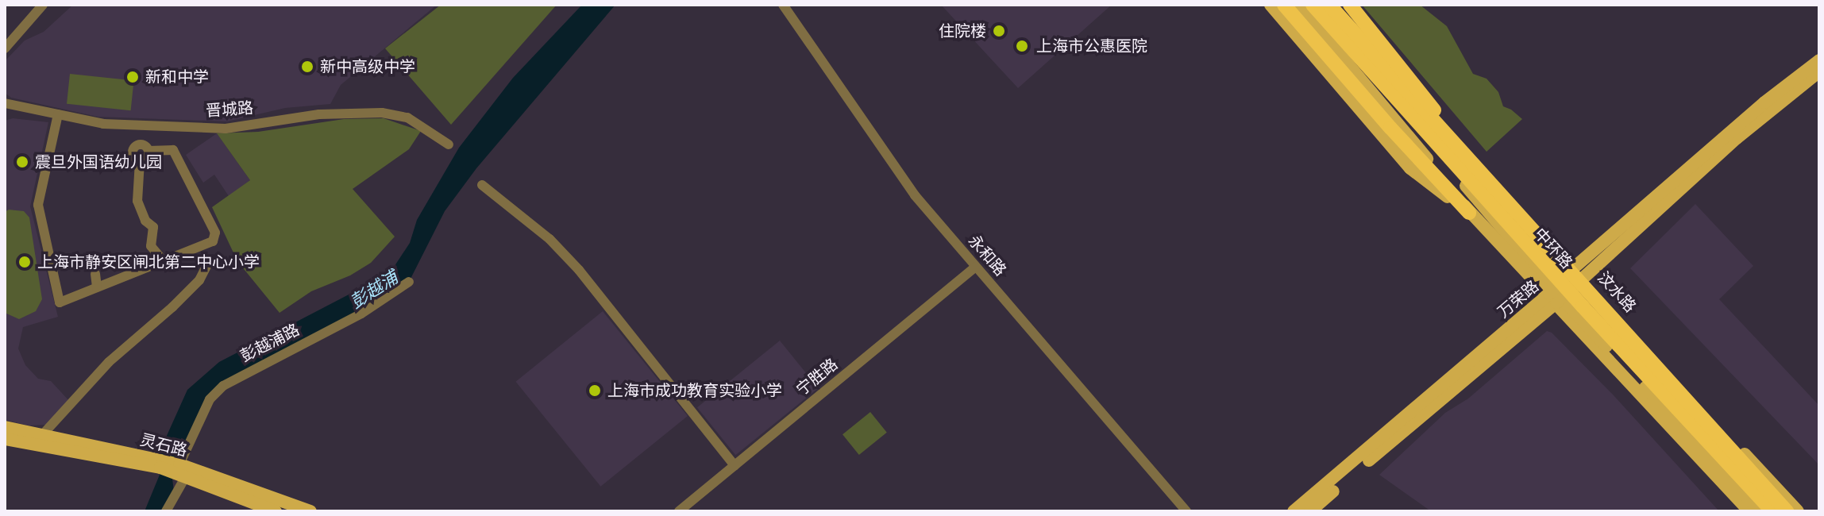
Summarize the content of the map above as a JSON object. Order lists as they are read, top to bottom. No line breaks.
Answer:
{"streets":{"highway":["中环路"],"main road":["汶水路","万荣路","灵石路"],"street":["晋城路","永和路","彭越浦路","宁胜路"]},"crossings":[["永和路","宁胜路"],["汶水路","万荣路"],["彭越浦路","灵石路"]],"water":["彭越浦"],"places":["住院楼","上海市公惠医院","新中高级中学","新和中学","震旦外国语幼儿园","上海市静安区闸北第二中心小学","上海市成功教育实验小学"]}
